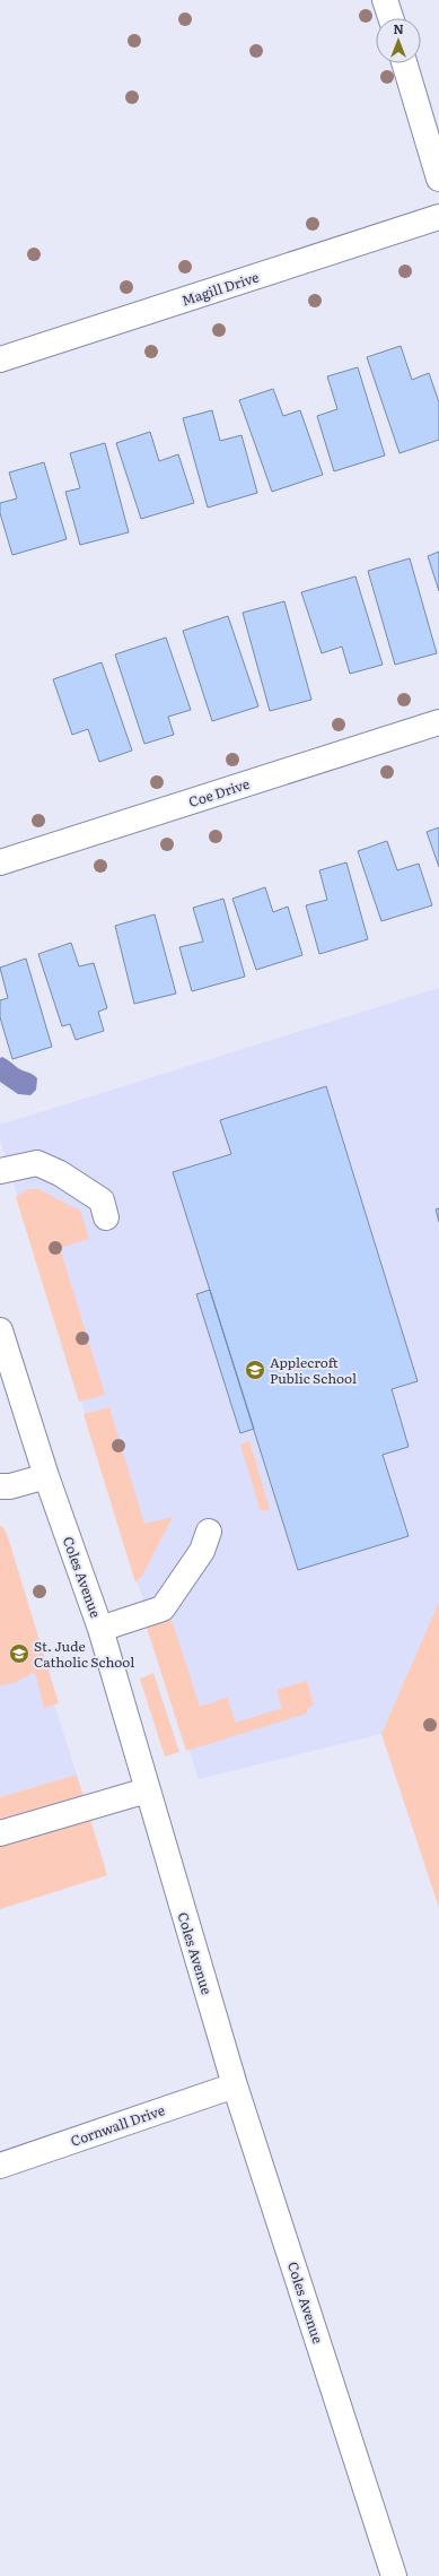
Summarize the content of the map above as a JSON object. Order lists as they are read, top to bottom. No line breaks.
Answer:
{"streets":{"street":["Magill Drive","Coe Drive","Coles Avenue","Cornwall Drive"]},"crossings":[["Coles Avenue","Cornwall Drive"]],"places":{"school or university":["Applecroft Public School","St. Jude Catholic School"]},"north":"top"}
